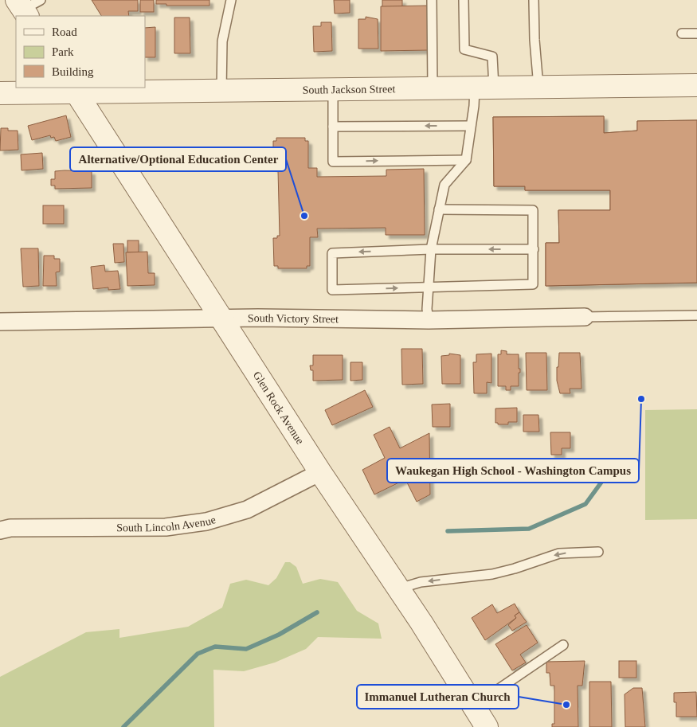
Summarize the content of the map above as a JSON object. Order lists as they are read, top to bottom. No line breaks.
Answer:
{"streets":{"street":["South Jackson Street","South Victory Street","Glen Rock Avenue","South Lincoln Avenue"]},"crossings":[["South Jackson Street","Glen Rock Avenue"],["South Victory Street","Glen Rock Avenue"],["Glen Rock Avenue","South Lincoln Avenue"]],"places":["Alternative/Optional Education Center","Waukegan High School - Washington Campus","Immanuel Lutheran Church"],"legend":["Road","Park","Building"]}
